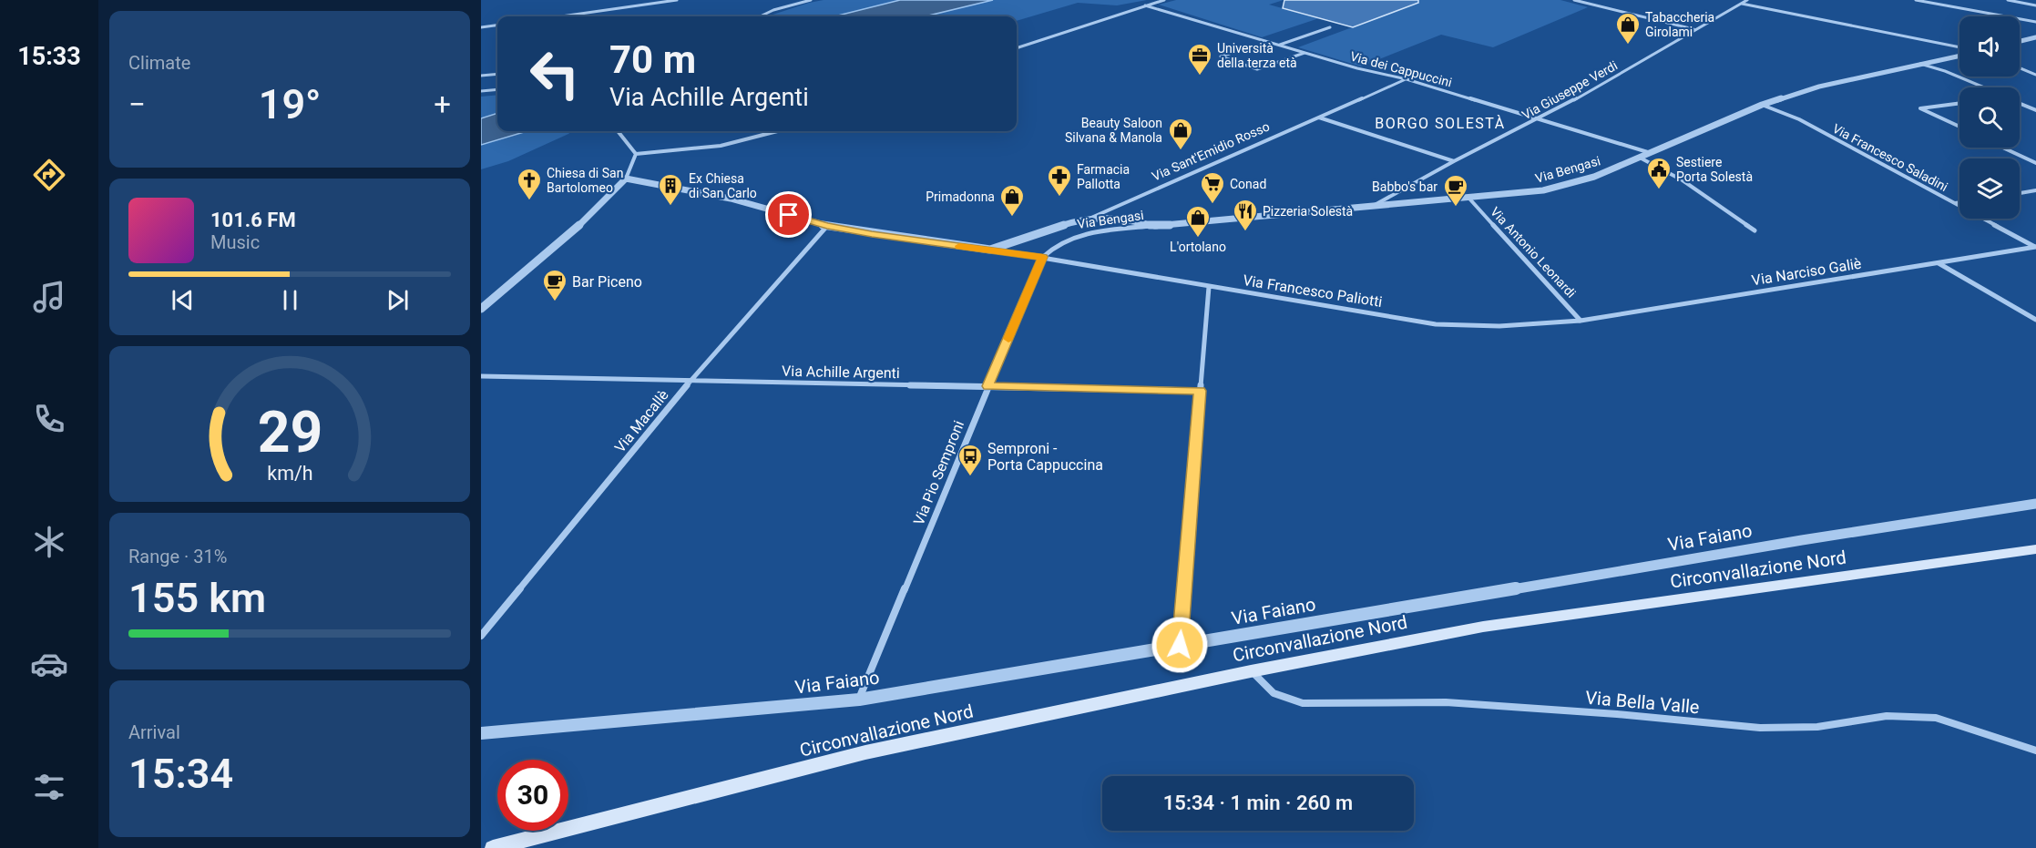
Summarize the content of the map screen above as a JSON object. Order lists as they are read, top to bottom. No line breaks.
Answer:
{"streets":{"main road":["Circonvallazione Nord"],"street":["Via dei Cappuccini","Via Giuseppe Verdi","Via Sant'Emidio Rosso","Via Francesco Saladini","Via Bengasi","Via Antonio Leonardi","Via Narciso Galiè","Via Francesco Paliotti","Via Achille Argenti","Via Macallè","Via Pio Semproni","Via Faiano","Via Bella Valle"]},"crossings":[["Via dei Cappuccini","Via Giuseppe Verdi"],["Via dei Cappuccini","Via Sant'Emidio Rosso"],["Via dei Cappuccini","Via Bengasi"],["Via Giuseppe Verdi","Via Bengasi"],["Via Sant'Emidio Rosso","Via Bengasi"],["Via Sant'Emidio Rosso","Via Francesco Paliotti"],["Via Francesco Saladini","Via Bengasi"],["Via Francesco Saladini","Via Narciso Galiè"],["Via Bengasi","Via Antonio Leonardi"],["Via Bengasi","Via Francesco Paliotti"],["Via Bengasi","Via Pio Semproni"],["Via Antonio Leonardi","Via Narciso Galiè"],["Via Antonio Leonardi","Via Francesco Paliotti"],["Via Narciso Galiè","Via Francesco Paliotti"],["Via Francesco Paliotti","Via Pio Semproni"],["Via Achille Argenti","Via Macallè"],["Via Achille Argenti","Via Pio Semproni"],["Via Pio Semproni","Via Faiano"],["Circonvallazione Nord","Via Bella Valle"]],"districts":["BORGO SOLESTÀ"],"places":{"shop":["Tabaccheria Girolami","Beauty Saloon Silvana & Manola","Primadonna","L'ortolano"],"office":["Università della terza età"],"public building":["Sestiere Porta Solestà"],"pharmacy":["Farmacia Pallotta"],"church":["Chiesa di San Bartolomeo"],"supermarket":["Conad"],"building":["Ex Chiesa di San Carlo"],"cafe":["Babbo's bar","Bar Piceno"],"restaurant":["Pizzeria Solestà"],"bus stop":["Semproni - Porta Cappuccina"]},"page":{"tabs":"15:33","tile":["Climate",["Range · 31%","155 km"],["Arrival","15:34"]],"turn":["70 m","Via Achille Argenti"],"heat":["−","19°","+"],"song":["101.6 FM","Music"],"limit":"30","trip":"15:34 · 1 min · 260 m","gauge":["29","km/h"]}}
